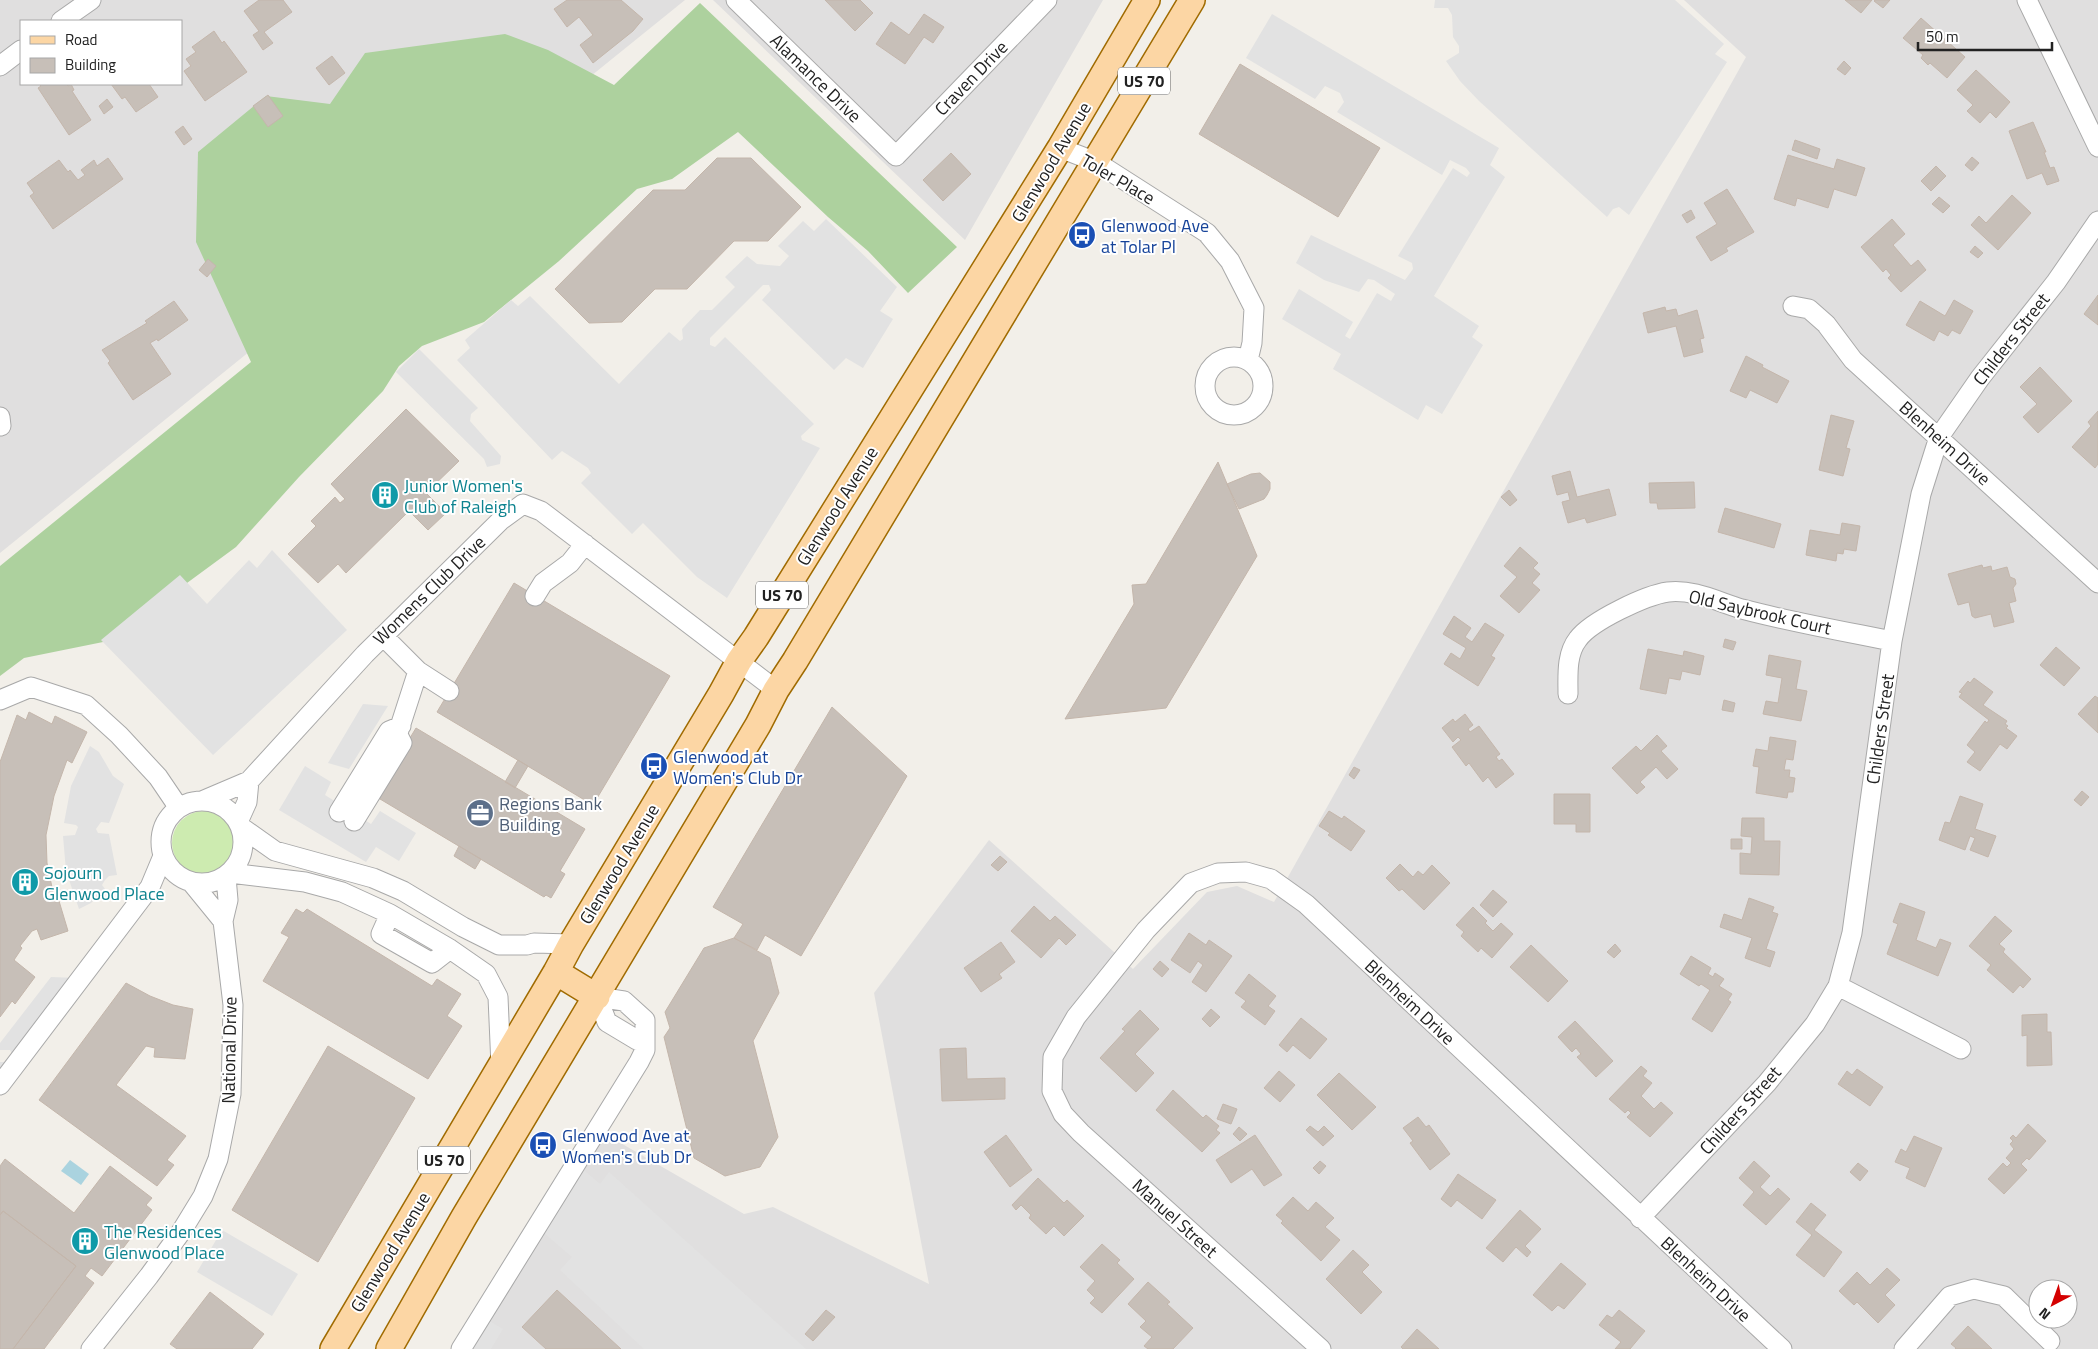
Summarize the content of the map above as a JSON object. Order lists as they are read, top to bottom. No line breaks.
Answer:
{"streets":{"main road":["US 70","Glenwood Avenue"],"street":["Alamance Drive","Craven Drive","Toler Place","Childers Street","Blenheim Drive","Womens Club Drive","Old Saybrook Court","National Drive","Manuel Street"]},"crossings":[["Alamance Drive","Craven Drive"],["US 70","Toler Place"],["US 70","Womens Club Drive"],["Glenwood Avenue","Toler Place"],["Glenwood Avenue","Womens Club Drive"],["Childers Street","Blenheim Drive"],["Childers Street","Old Saybrook Court"],["Blenheim Drive","Manuel Street"],["Womens Club Drive","National Drive"]],"places":{"bus stop":["Glenwood Ave at Tolar Pl","Glenwood at Women's Club Dr","Glenwood Ave at Women's Club Dr"],"building":["Junior Women's Club of Raleigh","Sojourn Glenwood Place","The Residences Glenwood Place"],"office":["Regions Bank Building"]},"legend":["Road","Building"],"scale_bar":"50 m","north":"bottom left"}
